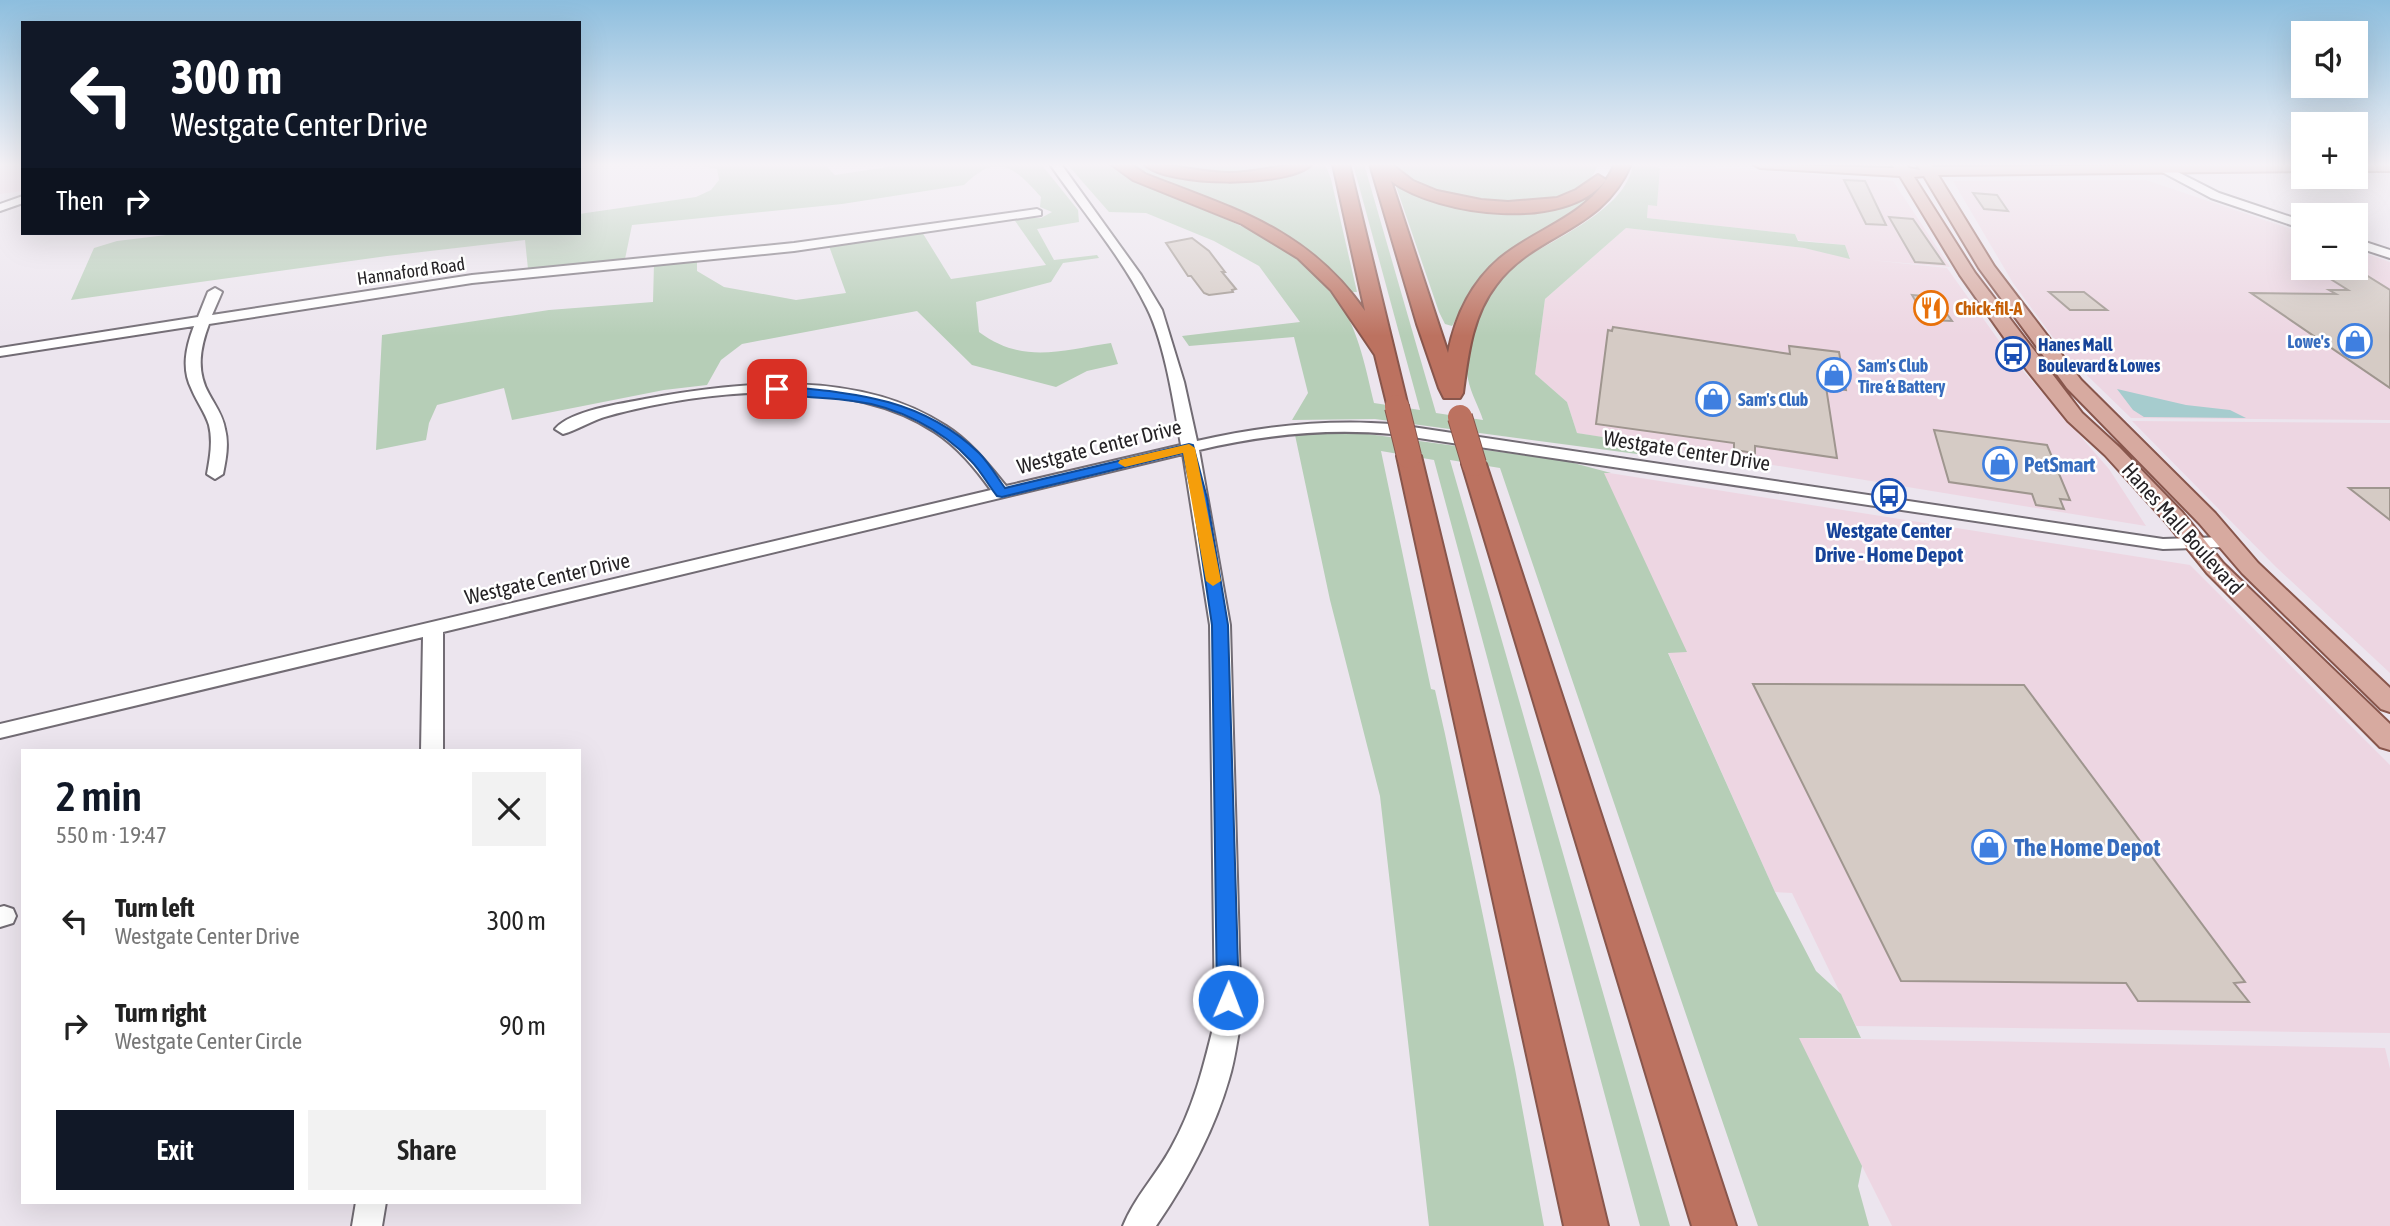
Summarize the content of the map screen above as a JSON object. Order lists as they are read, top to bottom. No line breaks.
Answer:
{"streets":{"main road":["Hanes Mall Boulevard"],"street":["Hannaford Road","Westgate Center Drive"]},"crossings":[["Westgate Center Drive","Hanes Mall Boulevard"]],"places":{"restaurant":["Chick-fil-A"],"shop":["Lowe's","Sam's Club Tire & Battery","Sam's Club","PetSmart","The Home Depot"],"bus stop":["Hanes Mall Boulevard & Lowes","Westgate Center Drive - Home Depot"]},"page":{"map_buttons":["+","−"],"turn":["300 m","Westgate Center Drive"],"then":"Then","heading":["2 min","550 m · 19:47"],"list":[{"name":"Turn left","note":"Westgate Center Drive","value":"300 m"},{"name":"Turn right","note":"Westgate Center Circle","value":"90 m"}],"buttons":["Exit","Share"]}}
